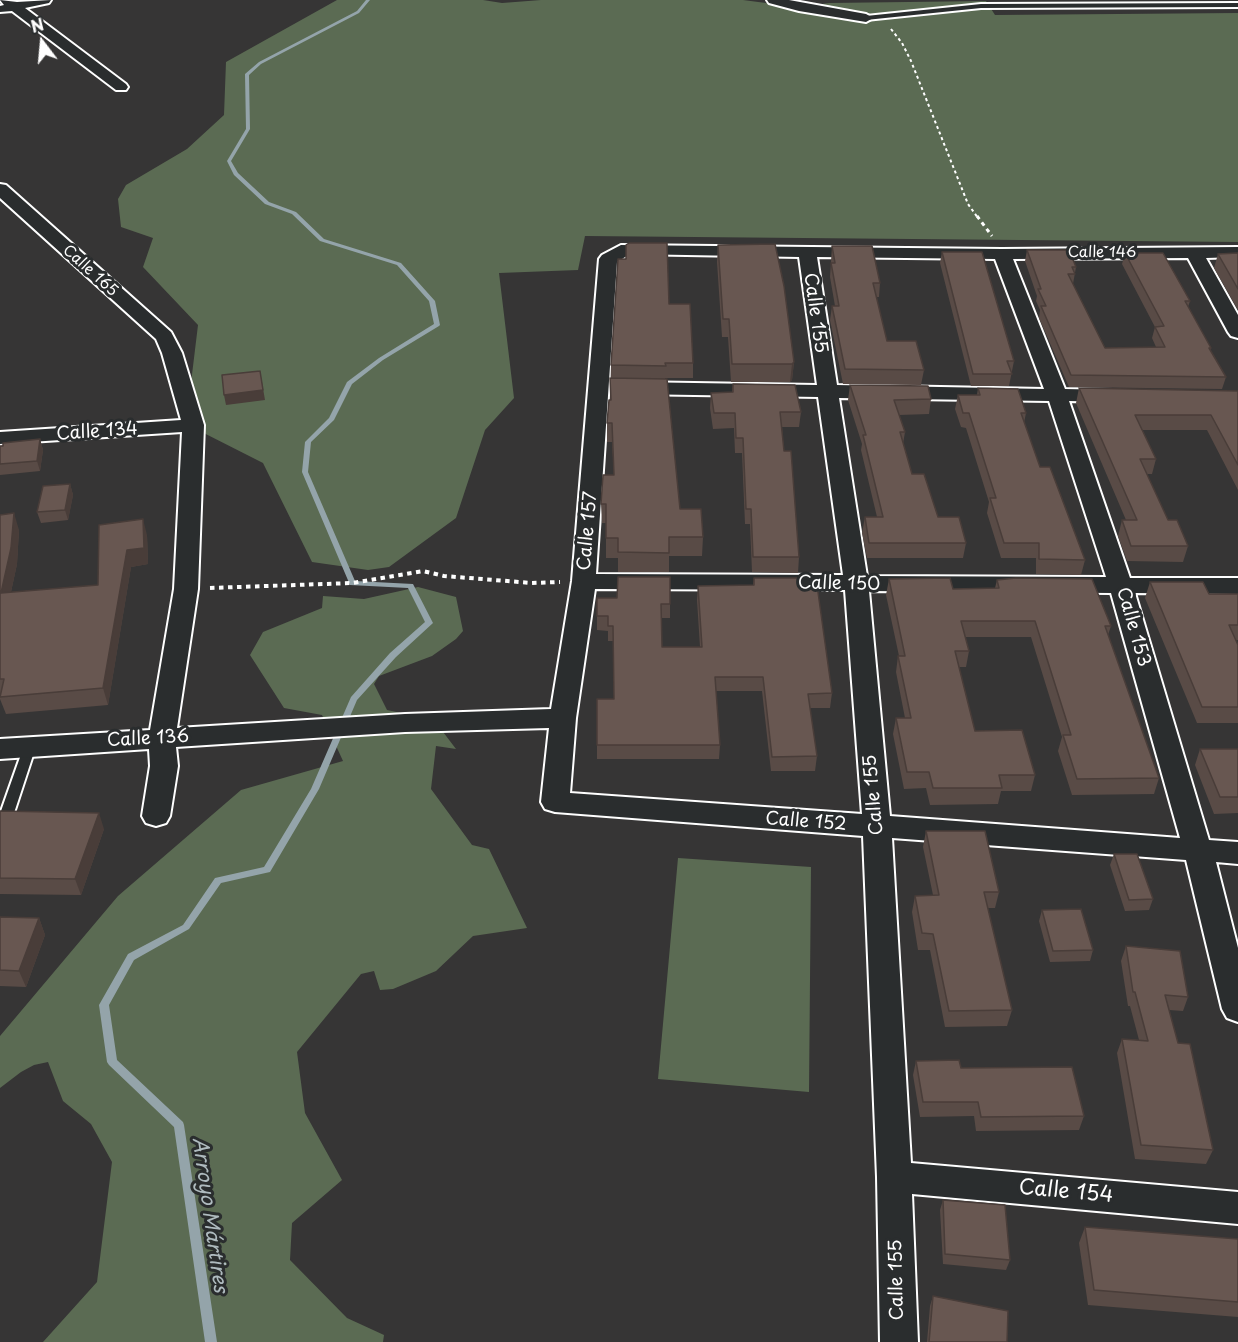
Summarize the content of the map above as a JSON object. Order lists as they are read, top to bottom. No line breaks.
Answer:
{"streets":{"street":["Calle 146","Calle 165","Calle 155","Calle 134","Calle 157","Calle 150","Calle 153","Calle 136","Calle 152","Calle 154"]},"crossings":[["Calle 146","Calle 155"],["Calle 146","Calle 157"],["Calle 146","Calle 153"],["Calle 165","Calle 134"],["Calle 155","Calle 150"],["Calle 155","Calle 152"],["Calle 155","Calle 154"],["Calle 157","Calle 150"],["Calle 157","Calle 136"],["Calle 157","Calle 152"],["Calle 150","Calle 153"],["Calle 153","Calle 152"]],"water":["Arroyo Mártires"],"north":"top"}
